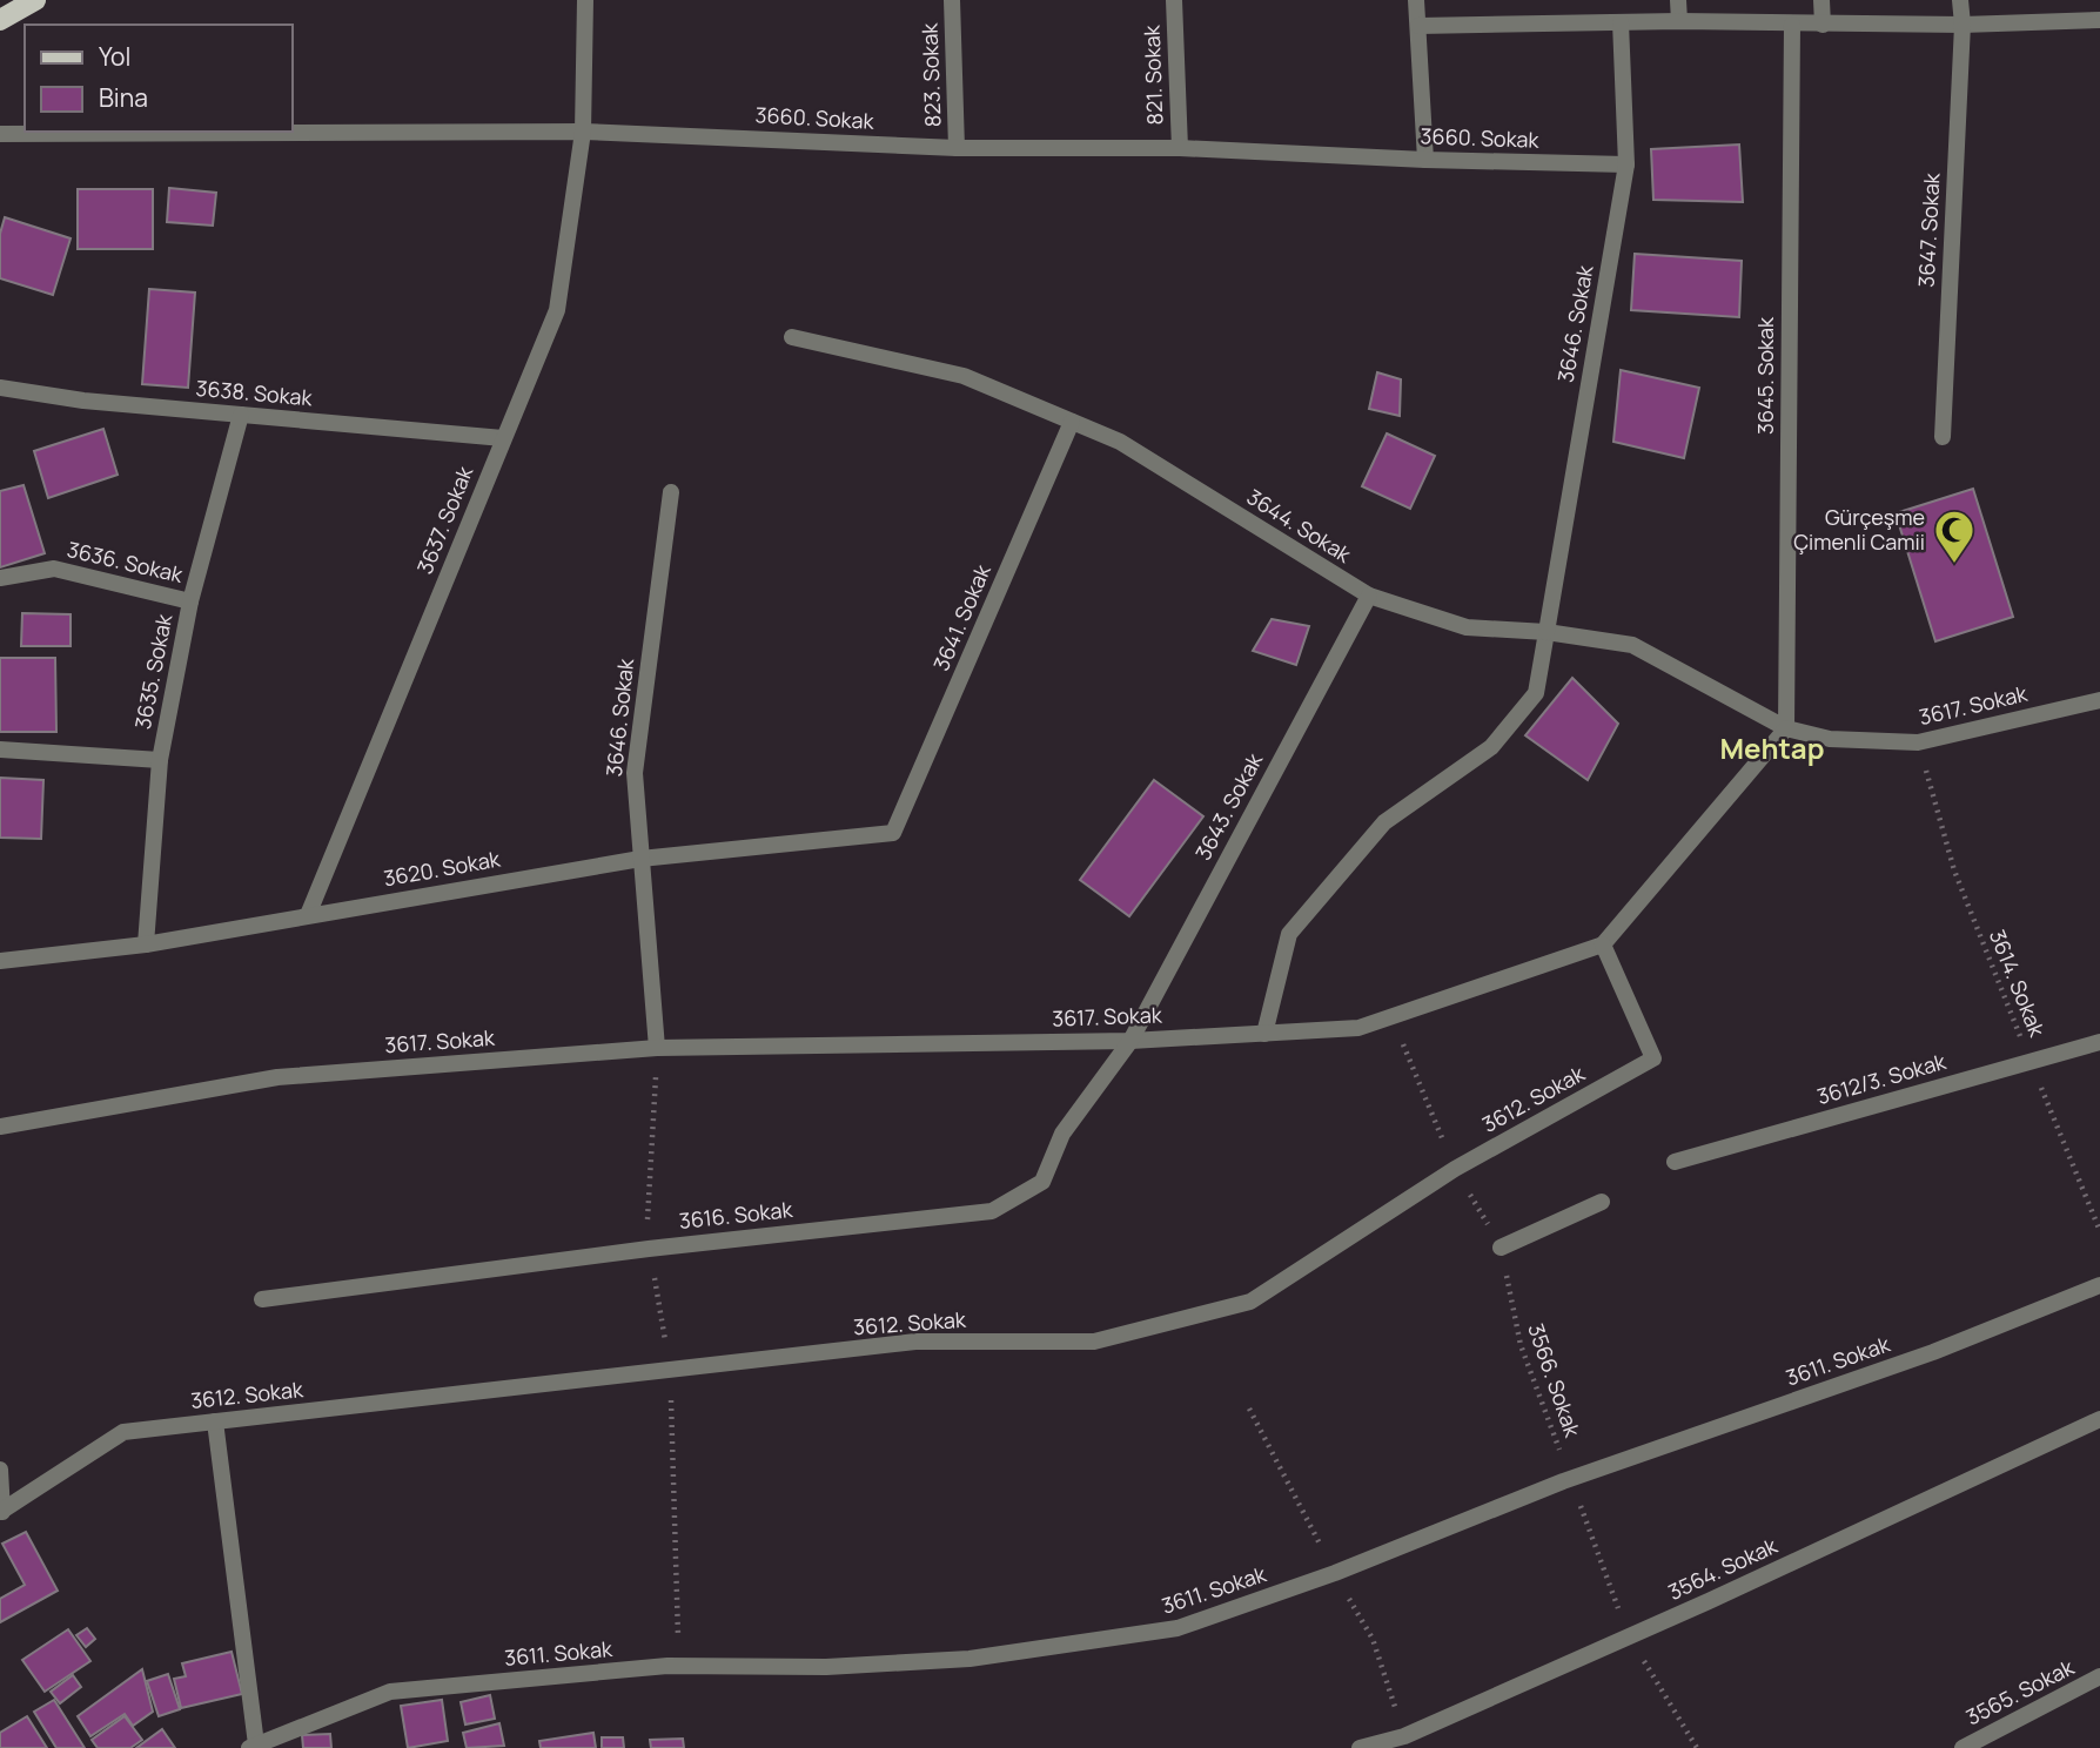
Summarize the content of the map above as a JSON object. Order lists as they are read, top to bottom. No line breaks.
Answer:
{"streets":{"street":["823. Sokak","821. Sokak","3660. Sokak","3647. Sokak","3646. Sokak","3645. Sokak","3638. Sokak","3637. Sokak","3644. Sokak","3636. Sokak","3641. Sokak","3635. Sokak","3617. Sokak","3643. Sokak","3620. Sokak","3612/3. Sokak","3612. Sokak","3616. Sokak","3611. Sokak","3564. Sokak","3565. Sokak"],"path":["3614. Sokak","3566. Sokak"]},"crossings":[["823. Sokak","3660. Sokak"],["821. Sokak","3660. Sokak"],["3660. Sokak","3646. Sokak"],["3660. Sokak","3637. Sokak"],["3646. Sokak","3644. Sokak"],["3646. Sokak","3617. Sokak"],["3646. Sokak","3620. Sokak"],["3645. Sokak","3644. Sokak"],["3645. Sokak","3617. Sokak"],["3638. Sokak","3637. Sokak"],["3638. Sokak","3635. Sokak"],["3637. Sokak","3620. Sokak"],["3644. Sokak","3641. Sokak"],["3644. Sokak","3617. Sokak"],["3644. Sokak","3643. Sokak"],["3636. Sokak","3635. Sokak"],["3641. Sokak","3620. Sokak"],["3635. Sokak","3620. Sokak"],["3617. Sokak","3643. Sokak"],["3617. Sokak","3614. Sokak"],["3617. Sokak","3612. Sokak"],["3617. Sokak","3616. Sokak"],["3617. Sokak","3566. Sokak"],["3643. Sokak","3616. Sokak"],["3614. Sokak","3612/3. Sokak"],["3612. Sokak","3566. Sokak"],["3611. Sokak","3566. Sokak"],["3566. Sokak","3564. Sokak"]],"districts":["Mehtap"],"places":{"mosque":["Gürçeşme Çimenli Camii"]},"legend":["Yol","Bina"]}
